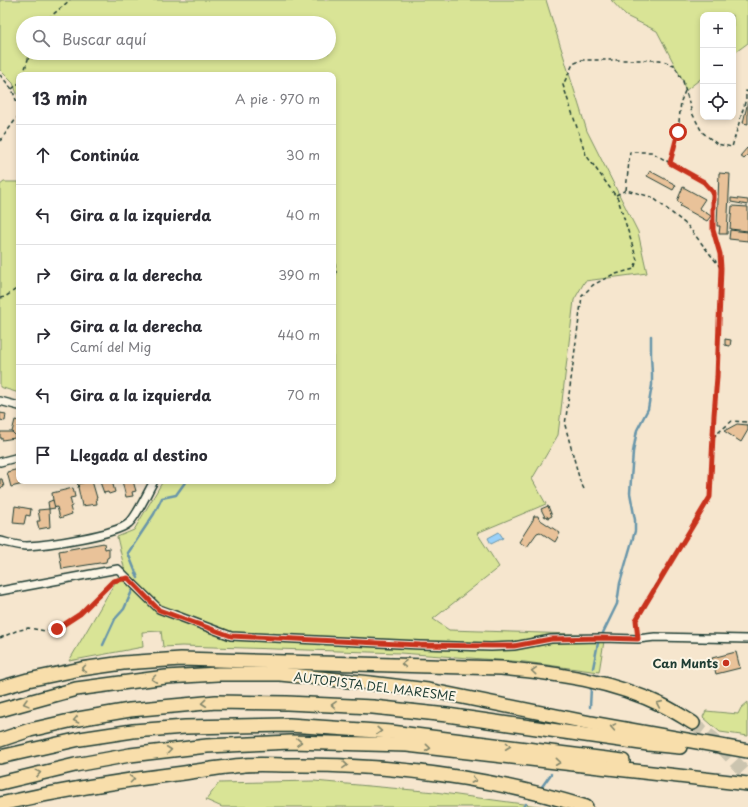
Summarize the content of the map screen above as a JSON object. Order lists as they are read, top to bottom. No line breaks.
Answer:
{"streets":{"highway":["AUTOPISTA DEL MARESME"]},"places":["Can Munts"],"page":{"map_buttons":["+","−"],"search":"Buscar aquí","heading":["13 min","A pie · 970 m"],"list":[["Continúa","30 m"],["Gira a la izquierda","40 m"],["Gira a la derecha","390 m"],["Gira a la derecha","Camí del Mig","440 m"],["Gira a la izquierda","70 m"],"Llegada al destino"]}}
